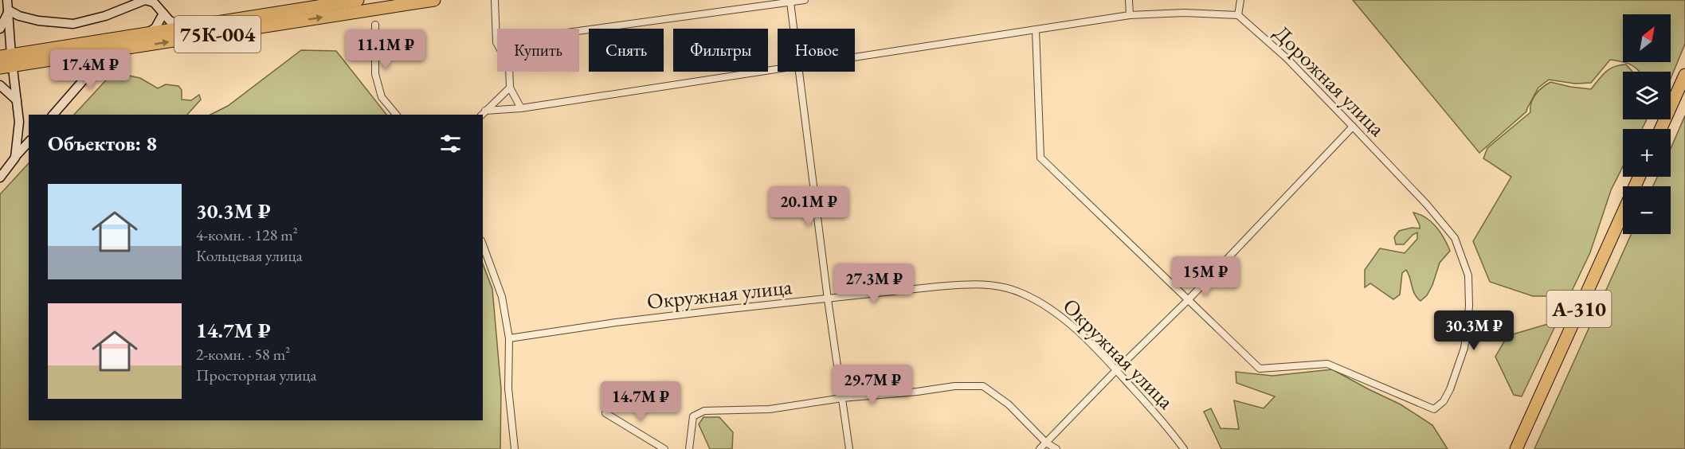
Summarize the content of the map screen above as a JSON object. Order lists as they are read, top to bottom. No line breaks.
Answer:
{"streets":{"highway":["75К-004","А-310"],"street":["Дорожная улица","Окружная улица"]},"north":"top right","page":{"map_buttons":["+","−"],"chip":["Купить","Снять","Фильтры","Новое"],"price":["11.1M ₽","17.4M ₽","20.1M ₽","15M ₽","27.3M ₽","30.3M ₽","29.7M ₽","14.7M ₽"],"heading":"Объектов: 8","list":[{"name":"30.3M ₽","note":"4-комн. · 128 m² · Кольцевая улица"},{"name":"14.7M ₽","note":"2-комн. · 58 m² · Просторная улица"}]}}
